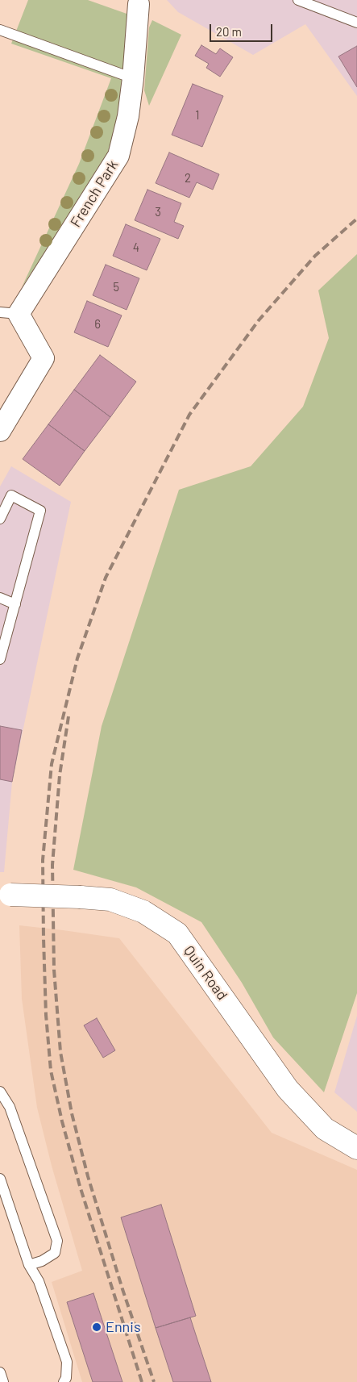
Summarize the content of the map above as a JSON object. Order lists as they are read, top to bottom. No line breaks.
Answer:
{"streets":{"main road":["Quin Road"],"street":["French Park"]},"places":["Ennis"],"house_numbers":["1","2","3","4","5","6"],"scale_bar":"20 m"}
